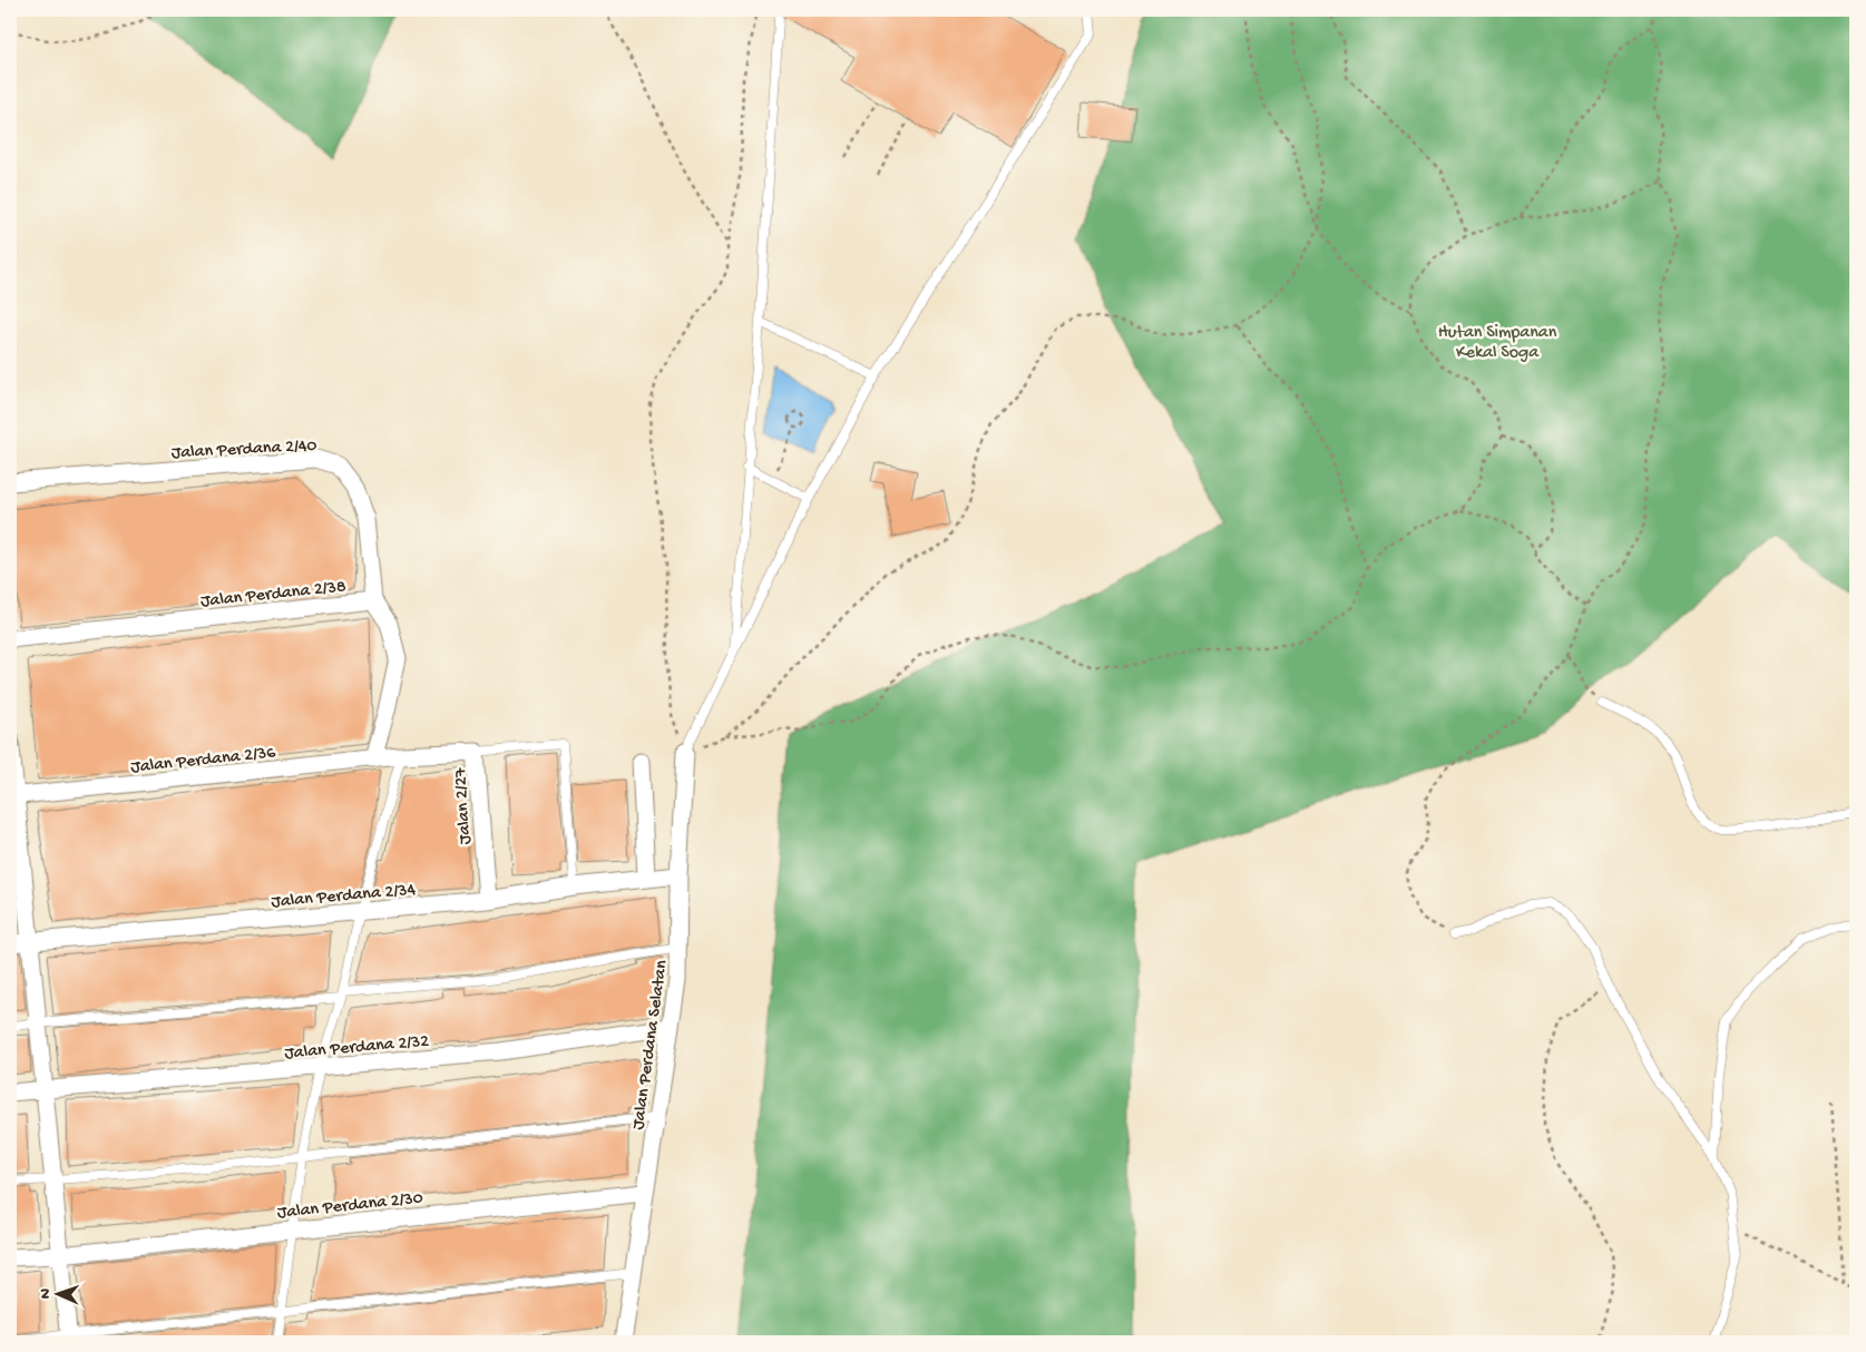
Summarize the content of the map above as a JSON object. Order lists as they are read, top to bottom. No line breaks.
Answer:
{"streets":{"street":["Jalan Perdana 2/40","Jalan Perdana 2/38","Jalan Perdana 2/36","Jalan 2/27","Jalan Perdana 2/34","Jalan Perdana 2/32","Jalan Perdana Selatan","Jalan Perdana 2/30"]},"crossings":[["Jalan Perdana 2/40","Jalan Perdana 2/38"],["Jalan Perdana 2/38","Jalan Perdana 2/36"],["Jalan Perdana 2/36","Jalan 2/27"],["Jalan 2/27","Jalan Perdana 2/34"],["Jalan Perdana 2/34","Jalan Perdana Selatan"],["Jalan Perdana 2/32","Jalan Perdana Selatan"],["Jalan Perdana Selatan","Jalan Perdana 2/30"]],"parks":["Hutan Simpanan Kekal Soga"],"north":"left"}
